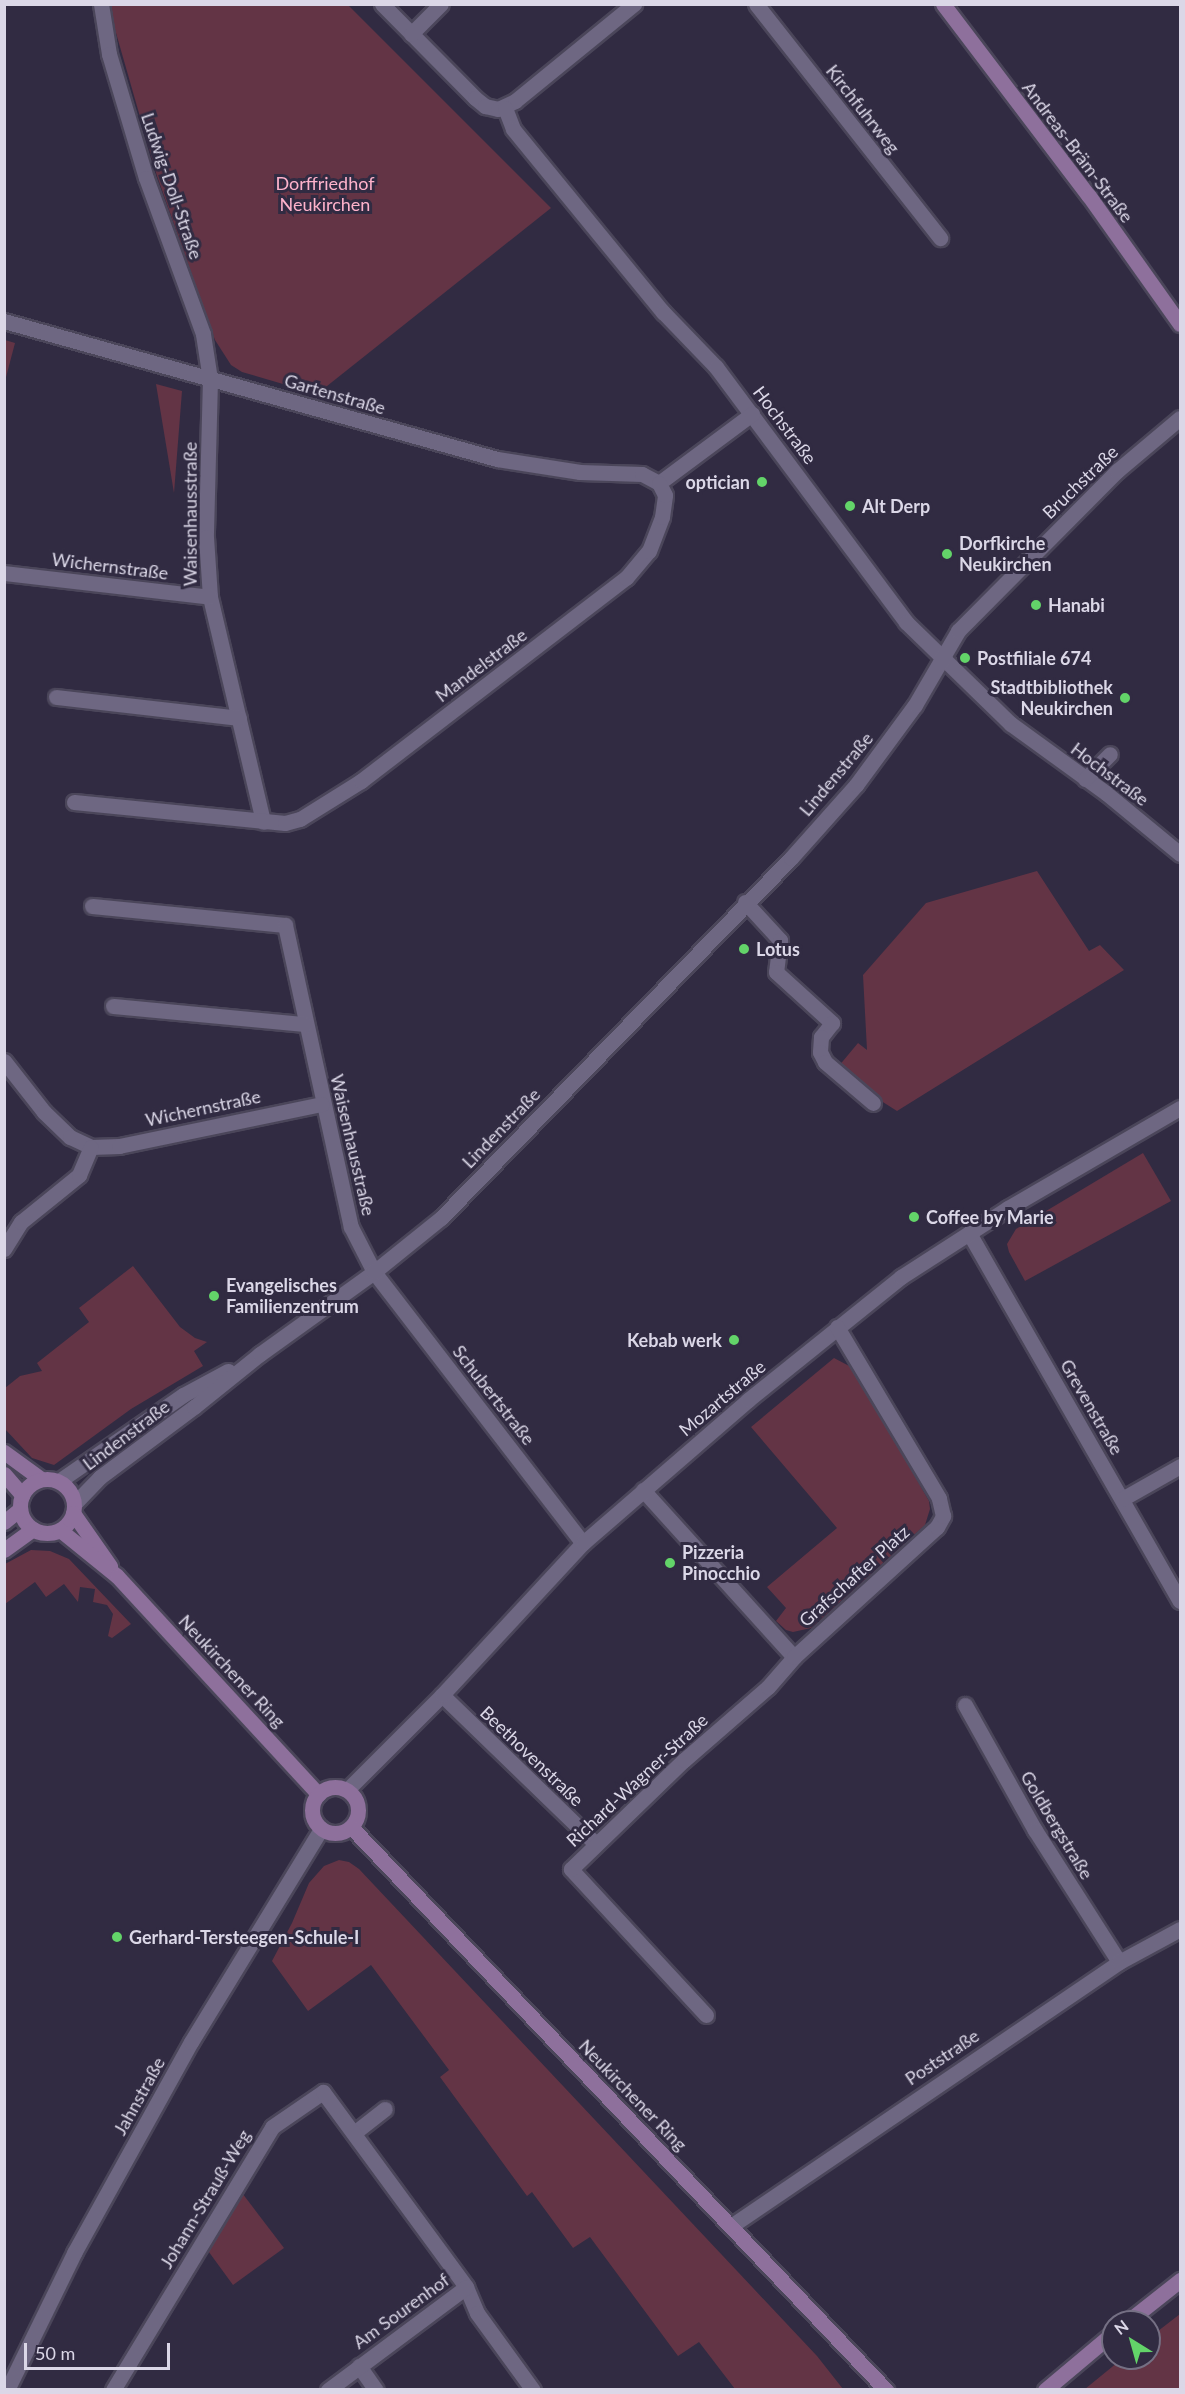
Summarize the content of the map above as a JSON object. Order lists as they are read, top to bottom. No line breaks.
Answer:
{"streets":{"street":["Kirchfuhrweg","Andreas-Bräm-Straße","Ludwig-Doll-Straße","Gartenstraße","Hochstraße","Bruchstraße","Waisenhausstraße","Wichernstraße","Mandelstraße","Lindenstraße","Schubertstraße","Mozartstraße","Grevenstraße","Grafschafter Platz","Neukirchener Ring","Beethovenstraße","Richard-Wagner-Straße","Goldbergstraße","Poststraße","Jahnstraße","Johann-Strauß-Weg","Am Sourenhof"]},"crossings":[["Ludwig-Doll-Straße","Gartenstraße"],["Ludwig-Doll-Straße","Waisenhausstraße"],["Gartenstraße","Waisenhausstraße"],["Gartenstraße","Mandelstraße"],["Hochstraße","Bruchstraße"],["Hochstraße","Lindenstraße"],["Bruchstraße","Lindenstraße"],["Waisenhausstraße","Wichernstraße"],["Waisenhausstraße","Mandelstraße"],["Waisenhausstraße","Lindenstraße"],["Waisenhausstraße","Schubertstraße"],["Lindenstraße","Schubertstraße"],["Lindenstraße","Neukirchener Ring"],["Schubertstraße","Mozartstraße"],["Mozartstraße","Grevenstraße"],["Mozartstraße","Grafschafter Platz"],["Mozartstraße","Neukirchener Ring"],["Mozartstraße","Beethovenstraße"],["Mozartstraße","Jahnstraße"],["Grafschafter Platz","Richard-Wagner-Straße"],["Neukirchener Ring","Poststraße"],["Neukirchener Ring","Jahnstraße"],["Beethovenstraße","Richard-Wagner-Straße"],["Goldbergstraße","Poststraße"],["Johann-Strauß-Weg","Am Sourenhof"]],"parks":["Dorffriedhof Neukirchen"],"places":["optician","Alt Derp","Dorfkirche Neukirchen","Hanabi","Postfiliale 674","Stadtbibliothek Neukirchen","Lotus","Coffee by Marie","Evangelisches Familienzentrum","Kebab werk","Pizzeria Pinocchio","Gerhard-Tersteegen-Schule-I"],"scale_bar":"50 m","north":"top left"}
